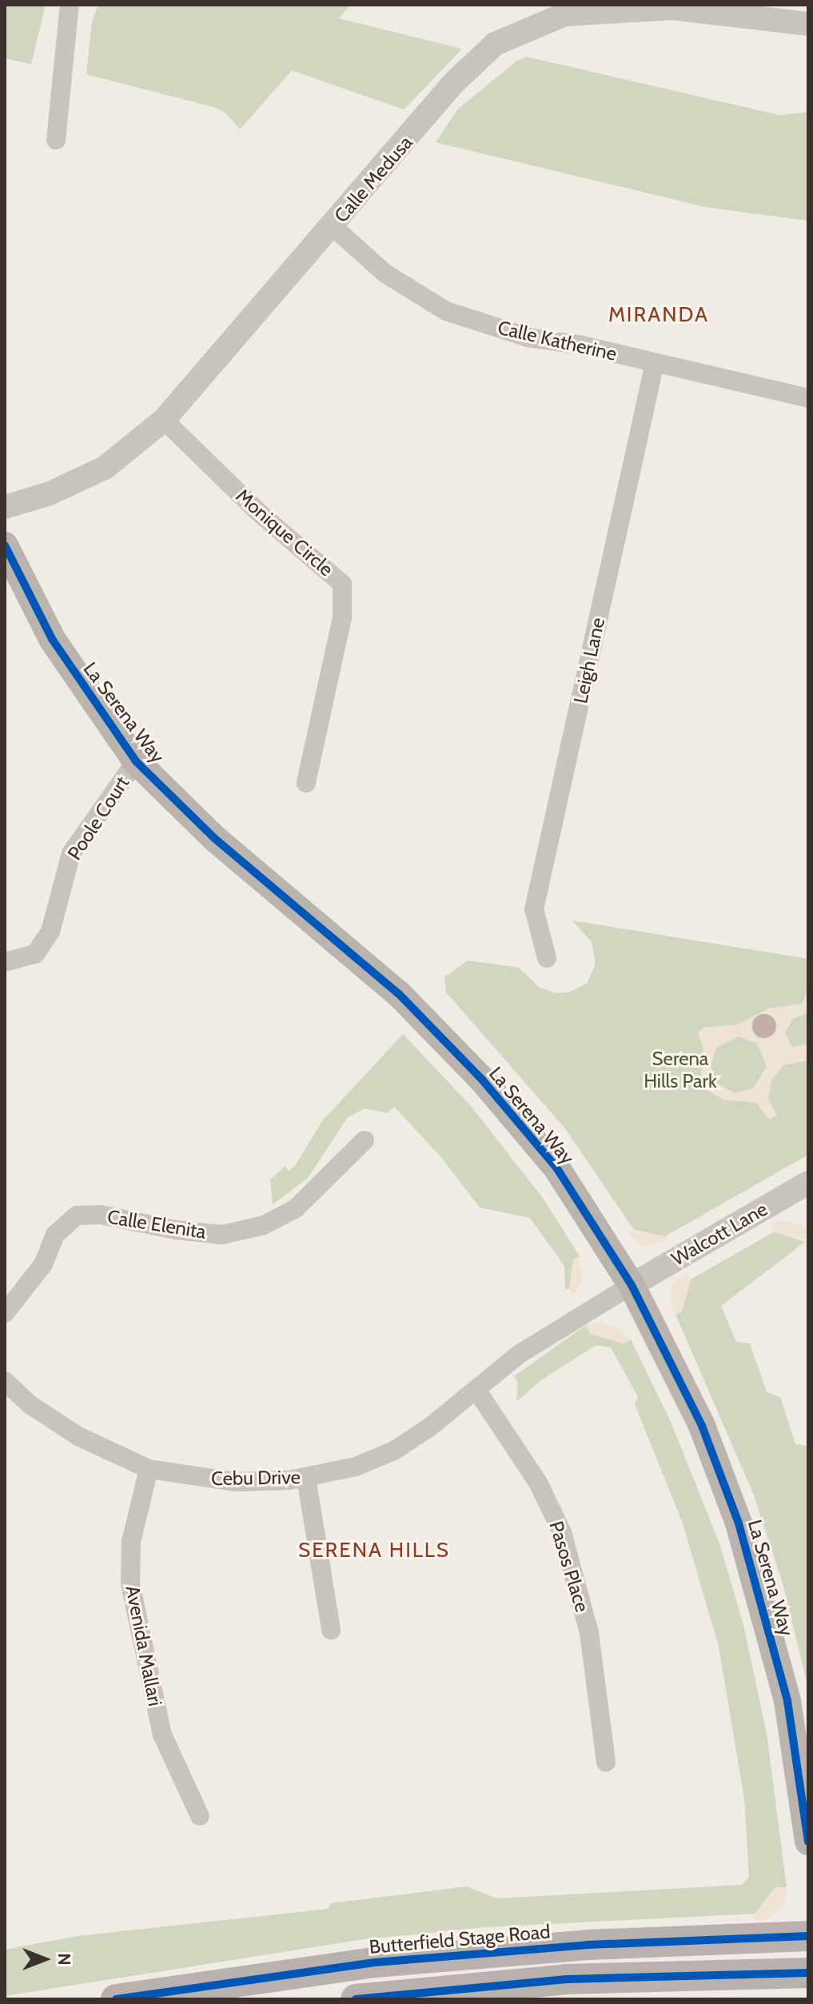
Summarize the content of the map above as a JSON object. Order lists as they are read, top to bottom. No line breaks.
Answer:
{"streets":{"main road":["La Serena Way","Butterfield Stage Road"],"street":["Calle Medusa","Calle Katherine","Monique Circle","Leigh Lane","Poole Court","Calle Elenita","Walcott Lane","Cebu Drive","Pasos Place","Avenida Mallari"]},"crossings":[["Calle Medusa","Calle Katherine"],["Calle Medusa","Monique Circle"],["Calle Katherine","Leigh Lane"],["La Serena Way","Poole Court"],["La Serena Way","Walcott Lane"],["La Serena Way","Cebu Drive"],["Walcott Lane","Cebu Drive"],["Cebu Drive","Pasos Place"],["Cebu Drive","Avenida Mallari"]],"districts":["MIRANDA","SERENA HILLS"],"parks":["Serena Hills Park"],"north":"right"}
